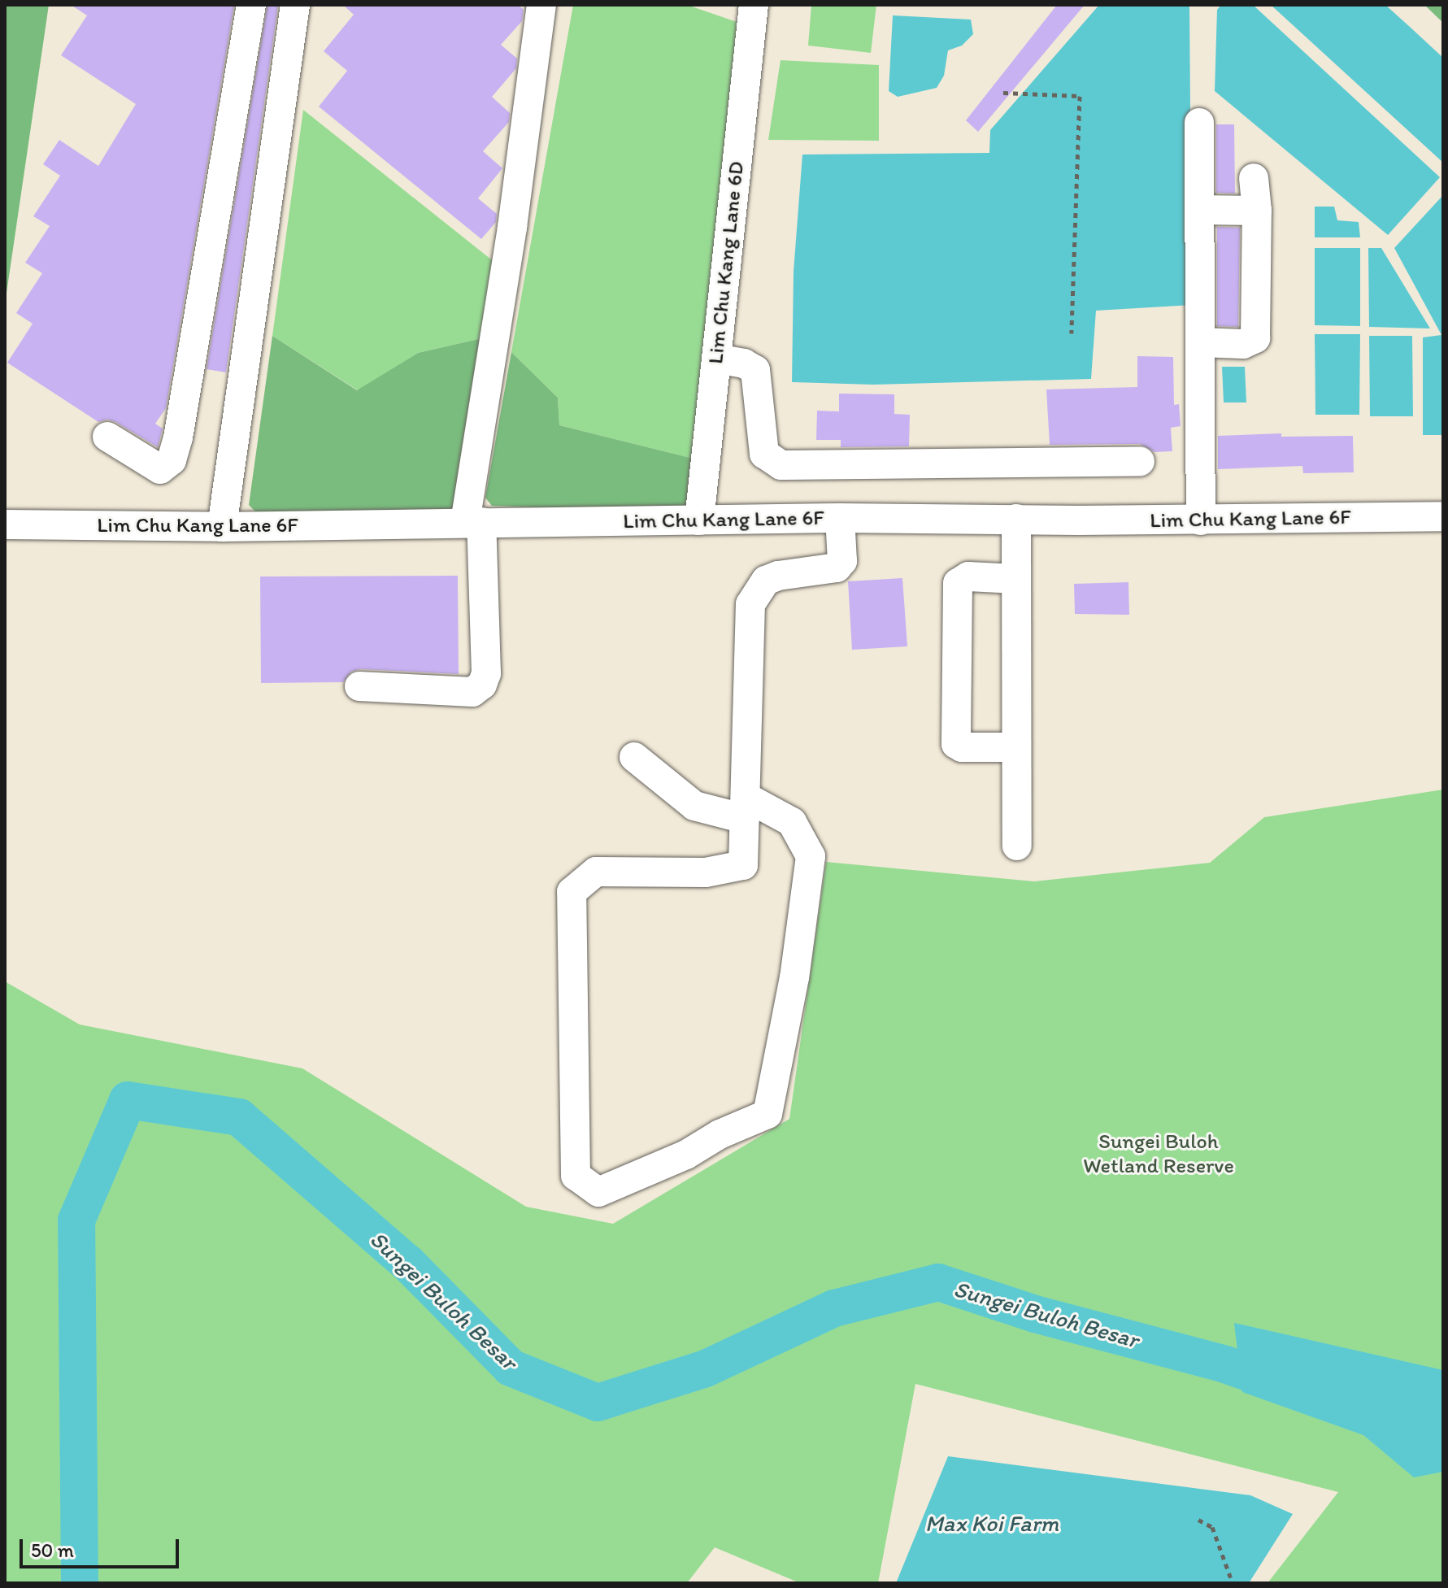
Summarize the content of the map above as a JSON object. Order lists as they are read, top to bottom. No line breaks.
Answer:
{"streets":{"street":["Lim Chu Kang Lane 6D","Lim Chu Kang Lane 6F"]},"crossings":[["Lim Chu Kang Lane 6D","Lim Chu Kang Lane 6F"]],"water":["Sungei Buloh Besar","Max Koi Farm"],"parks":["Sungei Buloh Wetland Reserve"],"scale_bar":"50 m"}
